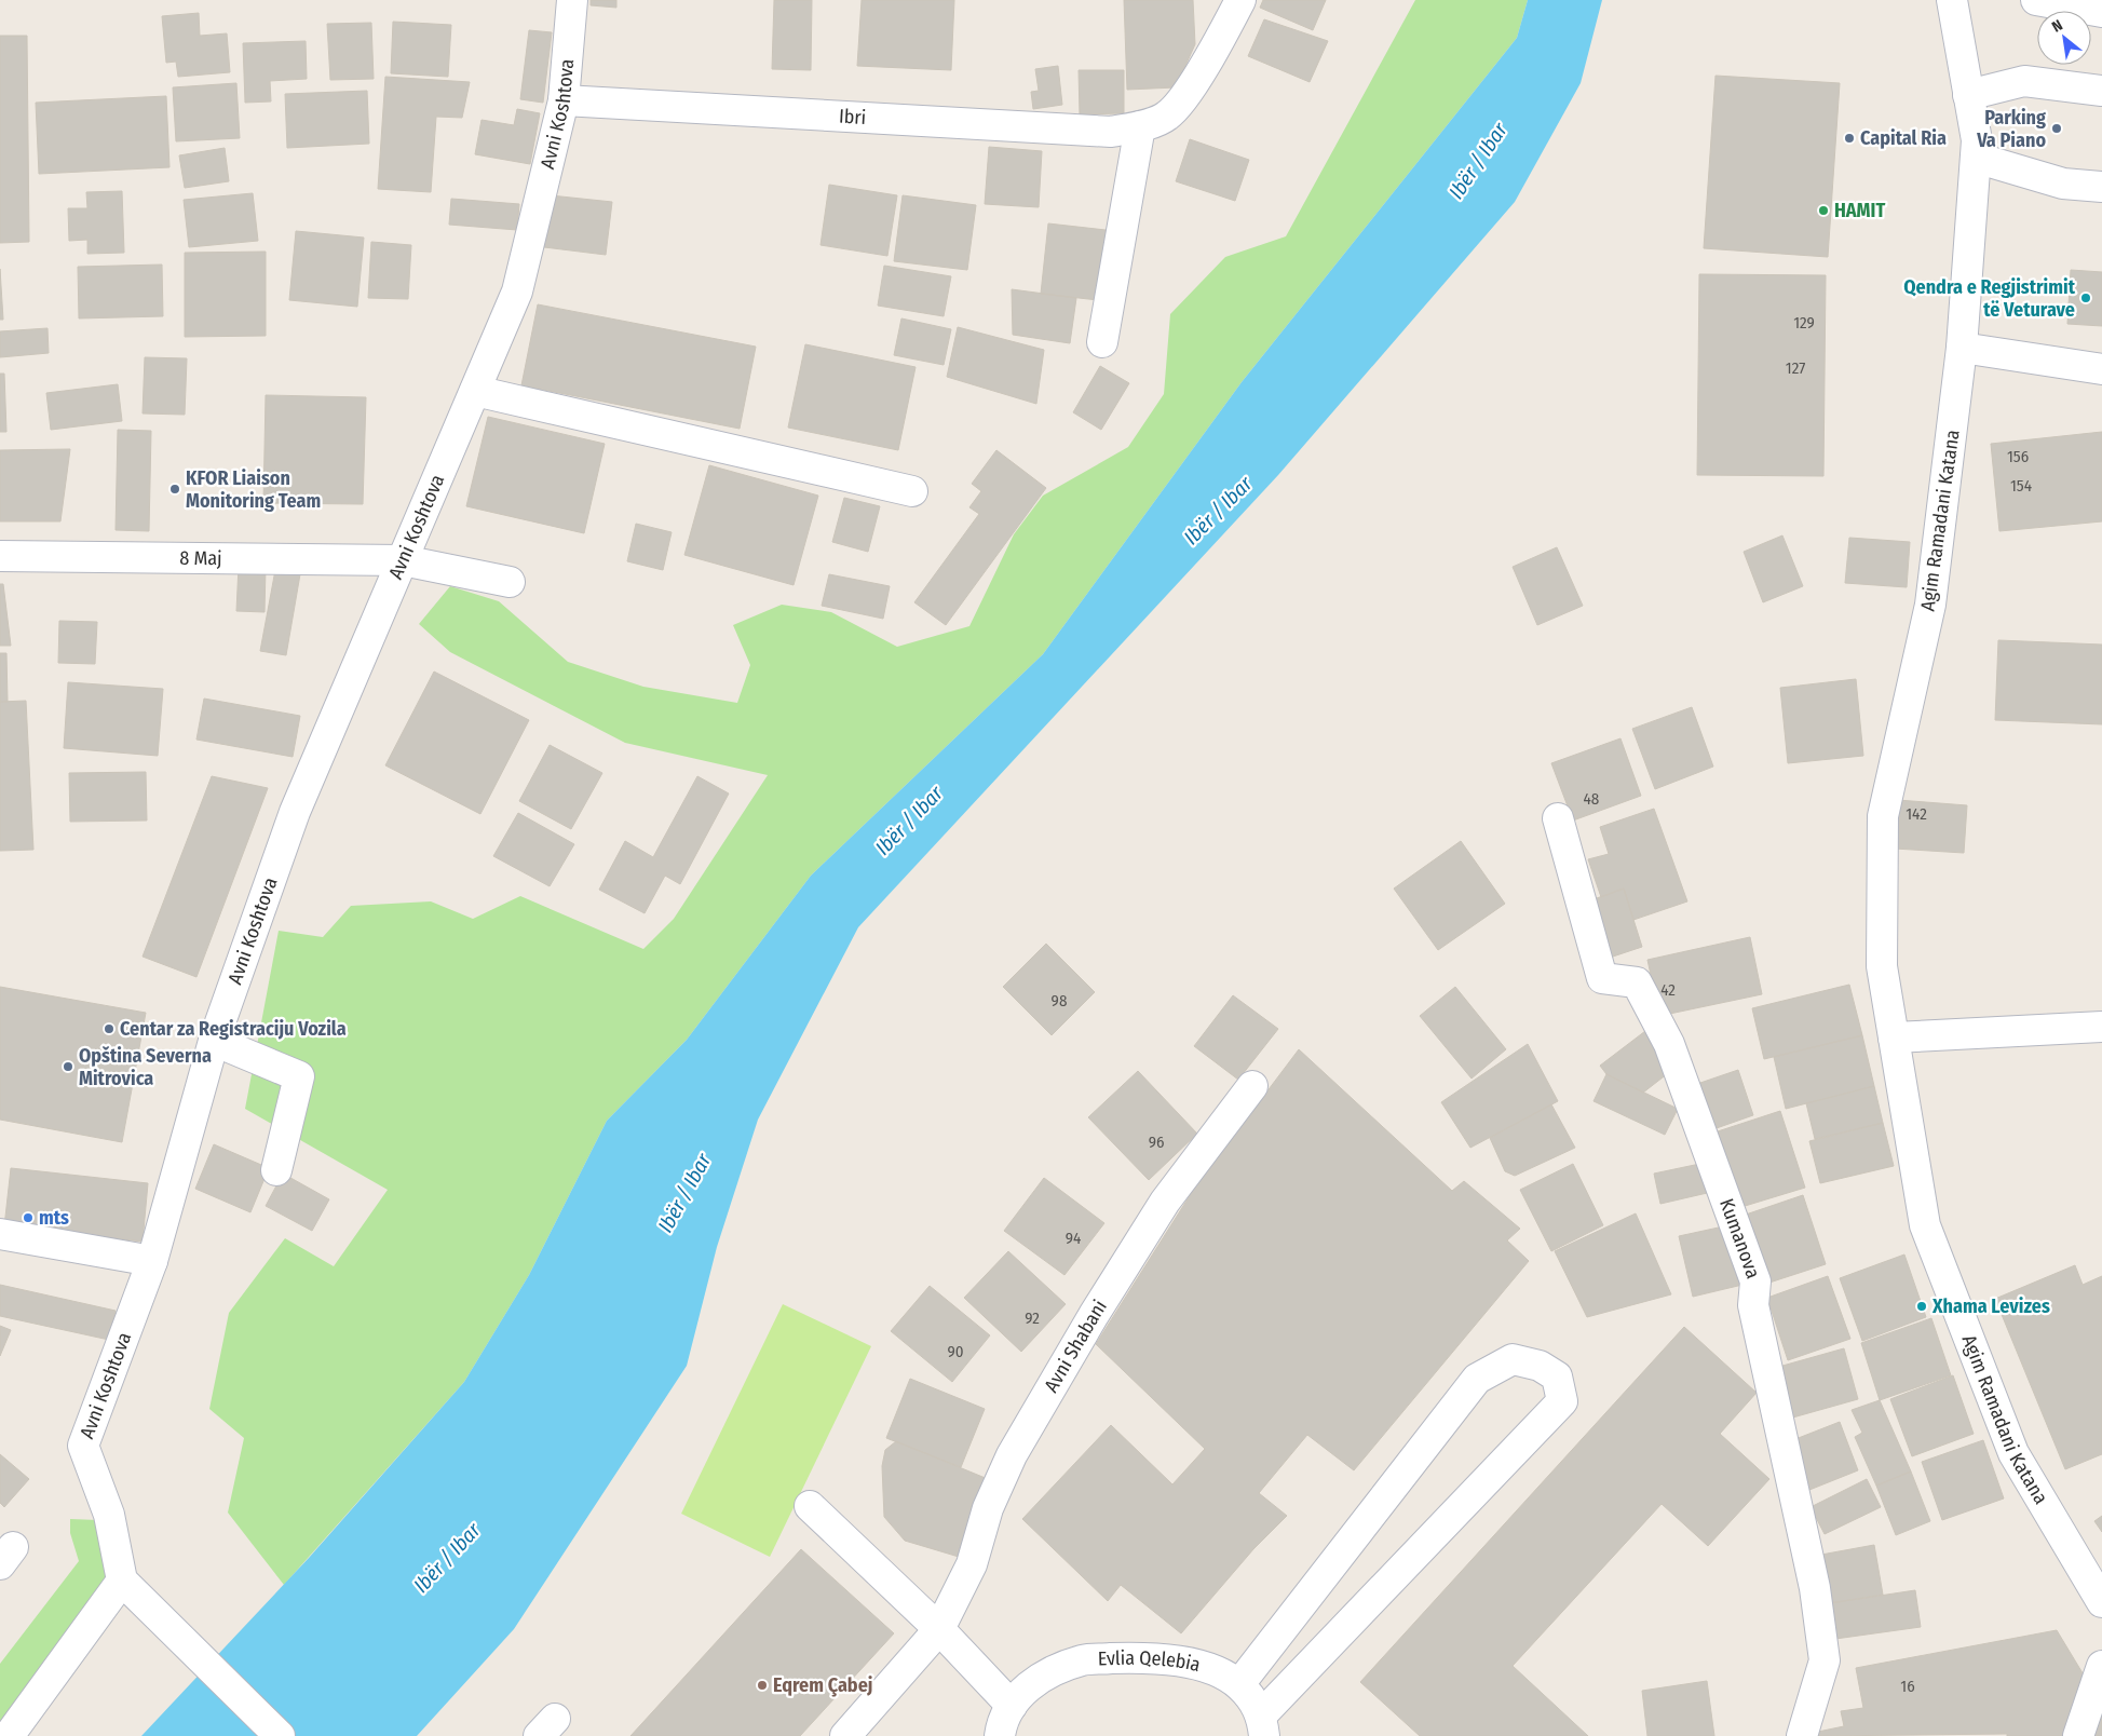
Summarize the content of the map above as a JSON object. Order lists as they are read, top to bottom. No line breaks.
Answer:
{"streets":{"street":["Avni Koshtova","Ibri","Agim Ramadani Katana","8 Maj","Kumanova","Avni Shabani","Evlia Qelebia"]},"crossings":[["Avni Koshtova","Ibri"],["Avni Koshtova","8 Maj"]],"water":["Ibër / Ibar"],"places":["Parking Va Piano","Capital Ria","HAMIT","Qendra e Regjistrimit të Veturave","KFOR Liaison Monitoring Team","Centar za Registraciju Vozila","Opština Severna Mitrovica","mts","Xhama Levizes","Eqrem Çabej"],"house_numbers":["129","127","156","154","48","142","42","98","96","94","92","90","16"],"north":"top left"}
